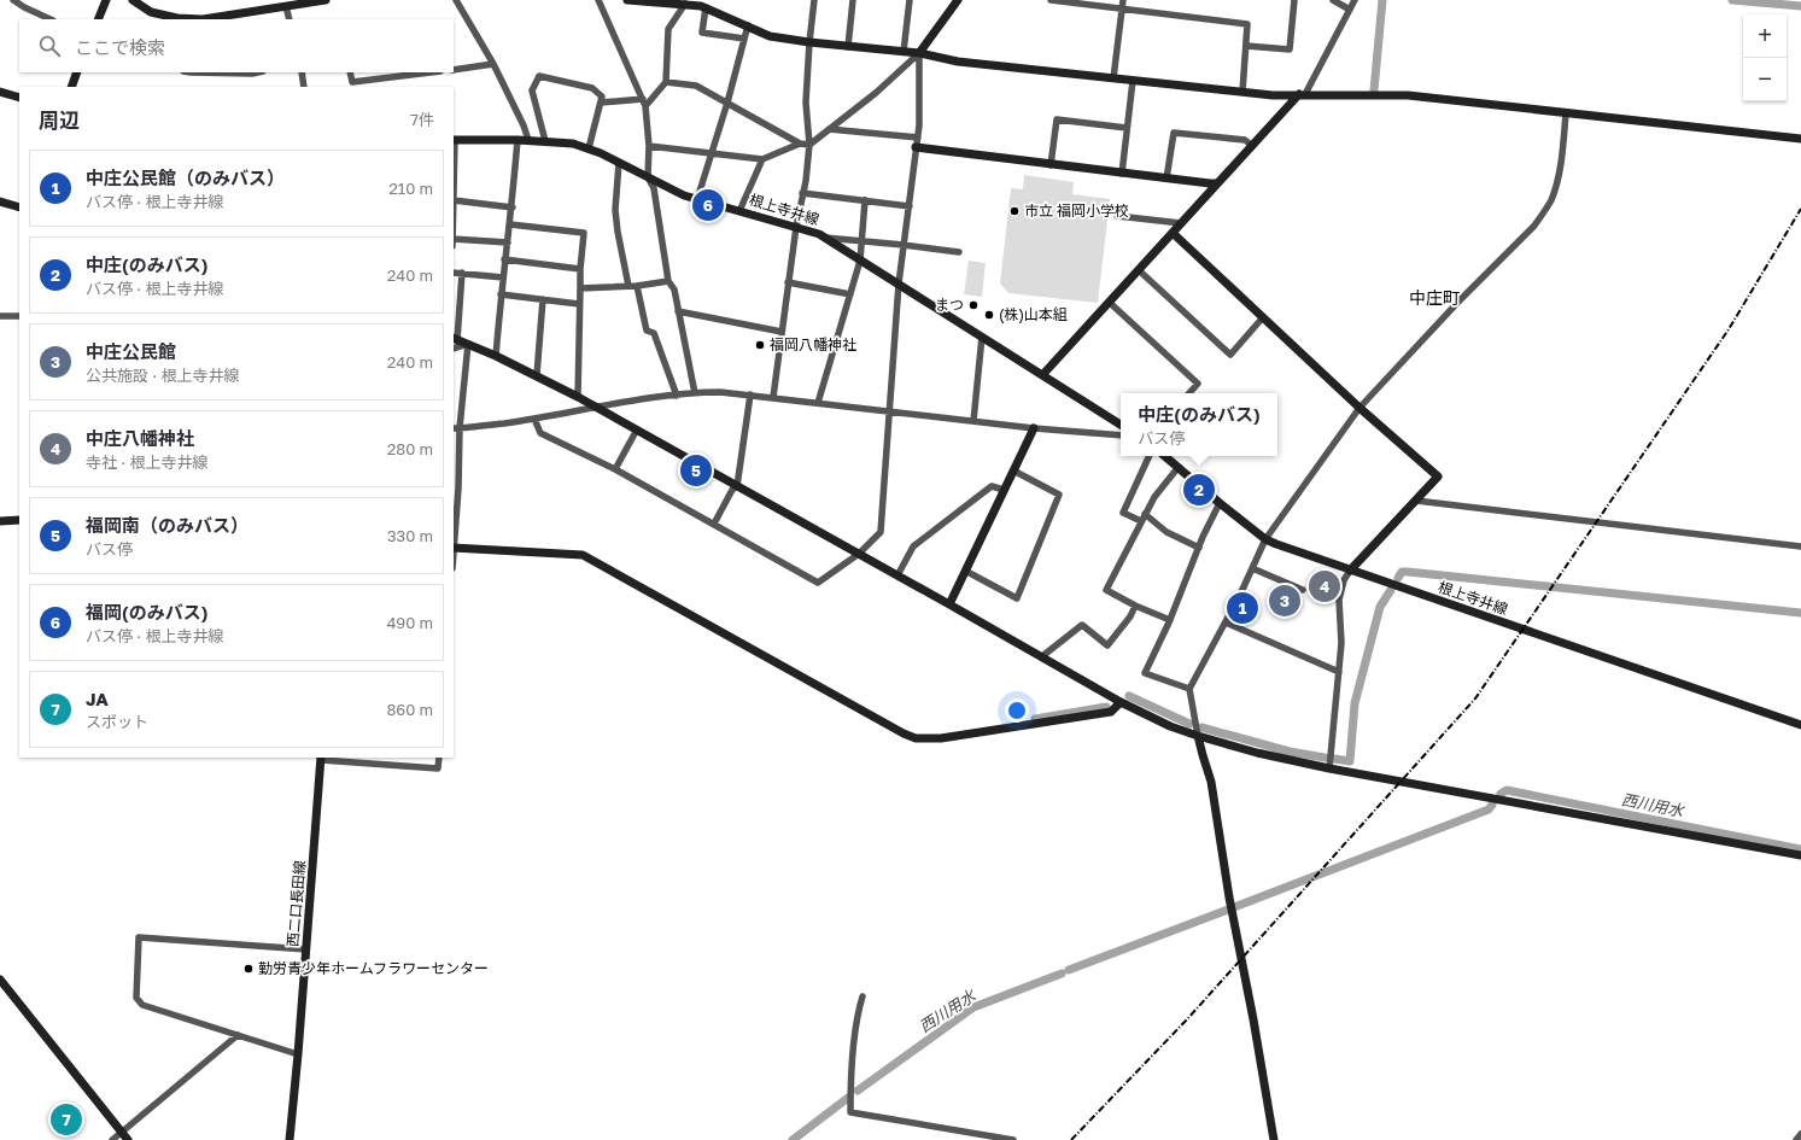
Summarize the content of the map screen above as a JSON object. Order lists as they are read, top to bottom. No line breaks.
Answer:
{"streets":{"street":["根上寺井線","西二口長田線"]},"districts":["中庄町"],"water":["西川用水"],"places":["市立 福岡小学校","まつ","(株)山本組","福岡八幡神社","勤労青少年ホームフラワーセンター"],"page":{"map_buttons":["+","−"],"search":"ここで検索","heading":["周辺","7件"],"list":[{"mark":"1","name":"中庄公民館（のみバス）","note":"バス停 · 根上寺井線","value":"210 m"},{"mark":"2","name":"中庄(のみバス)","note":"バス停 · 根上寺井線","value":"240 m"},{"mark":"3","name":"中庄公民館","note":"公共施設 · 根上寺井線","value":"240 m"},{"mark":"4","name":"中庄八幡神社","note":"寺社 · 根上寺井線","value":"280 m"},{"mark":"5","name":"福岡南（のみバス）","note":"バス停","value":"330 m"},{"mark":"6","name":"福岡(のみバス)","note":"バス停 · 根上寺井線","value":"490 m"},{"mark":"7","name":"JA","note":"スポット","value":"860 m"}],"pins":["6","5","2","4","3","1","7"],"popup":["中庄(のみバス)","バス停"]}}
